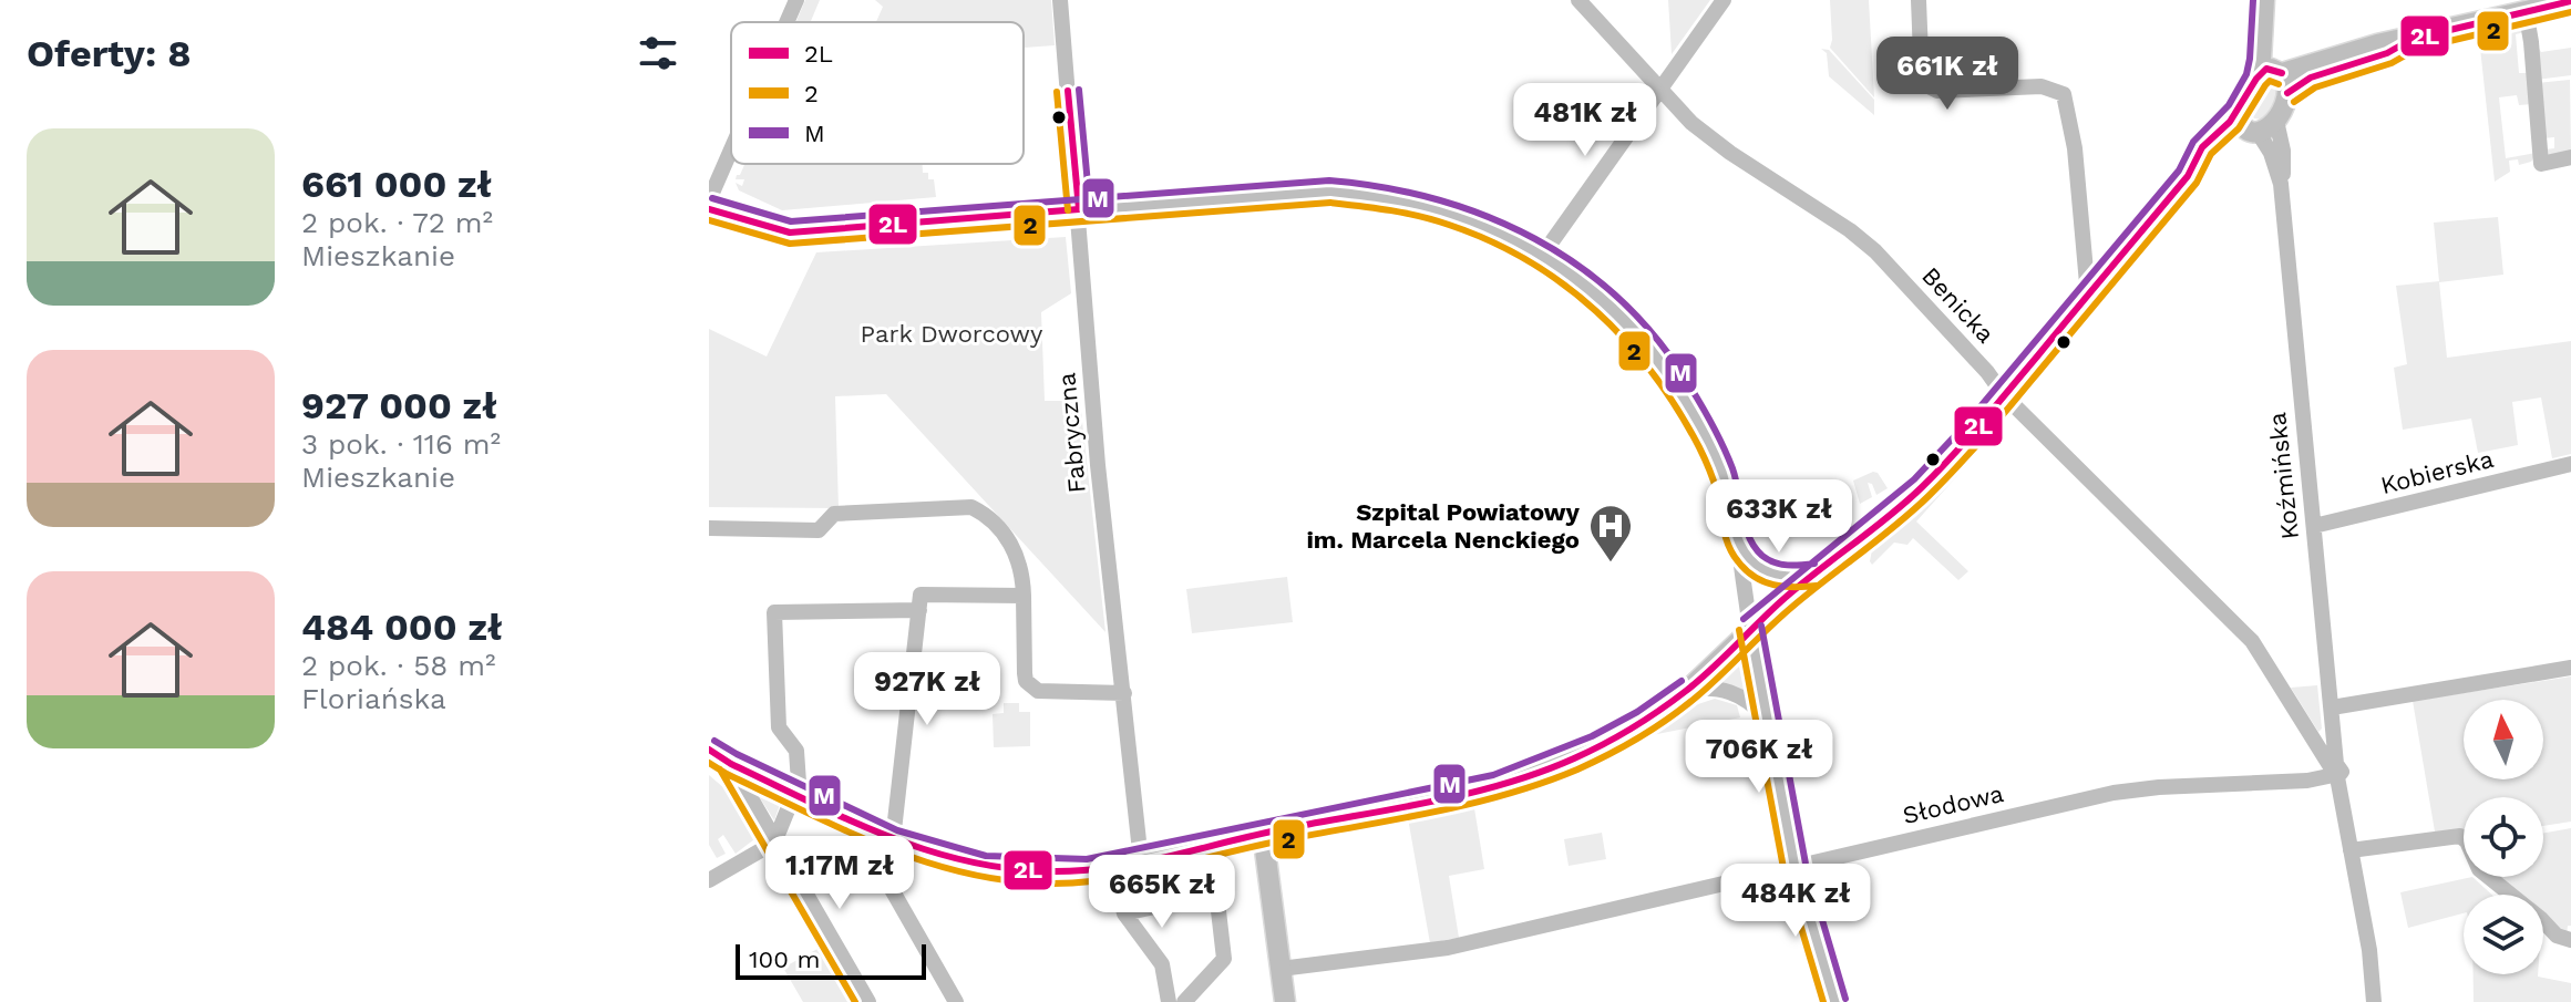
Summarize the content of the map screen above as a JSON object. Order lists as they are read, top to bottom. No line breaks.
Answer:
{"streets":{"street":["Benicka","Fabryczna","Kobierska","Koźmińska","Słodowa"]},"crossings":[["Benicka","Koźmińska"],["Benicka","Słodowa"],["Kobierska","Koźmińska"],["Koźmińska","Słodowa"]],"parks":["Park Dworcowy"],"places":{"hospital":["Szpital Powiatowy im. Marcela Nenckiego"]},"lines":["transit line M","transit line 2L","transit line 2"],"legend":["2L","2","M"],"scale_bar":"100 m","north":"top","page":{"heading":"Oferty: 8","price":["661K zł","481K zł","633K zł","927K zł","706K zł","1.17M zł","665K zł","484K zł"],"list":[{"name":"661 000 zł","note":"2 pok. · 72 m² · Mieszkanie"},{"name":"927 000 zł","note":"3 pok. · 116 m² · Mieszkanie"},{"name":"484 000 zł","note":"2 pok. · 58 m² · Floriańska"}],"scale":"100 m"}}
